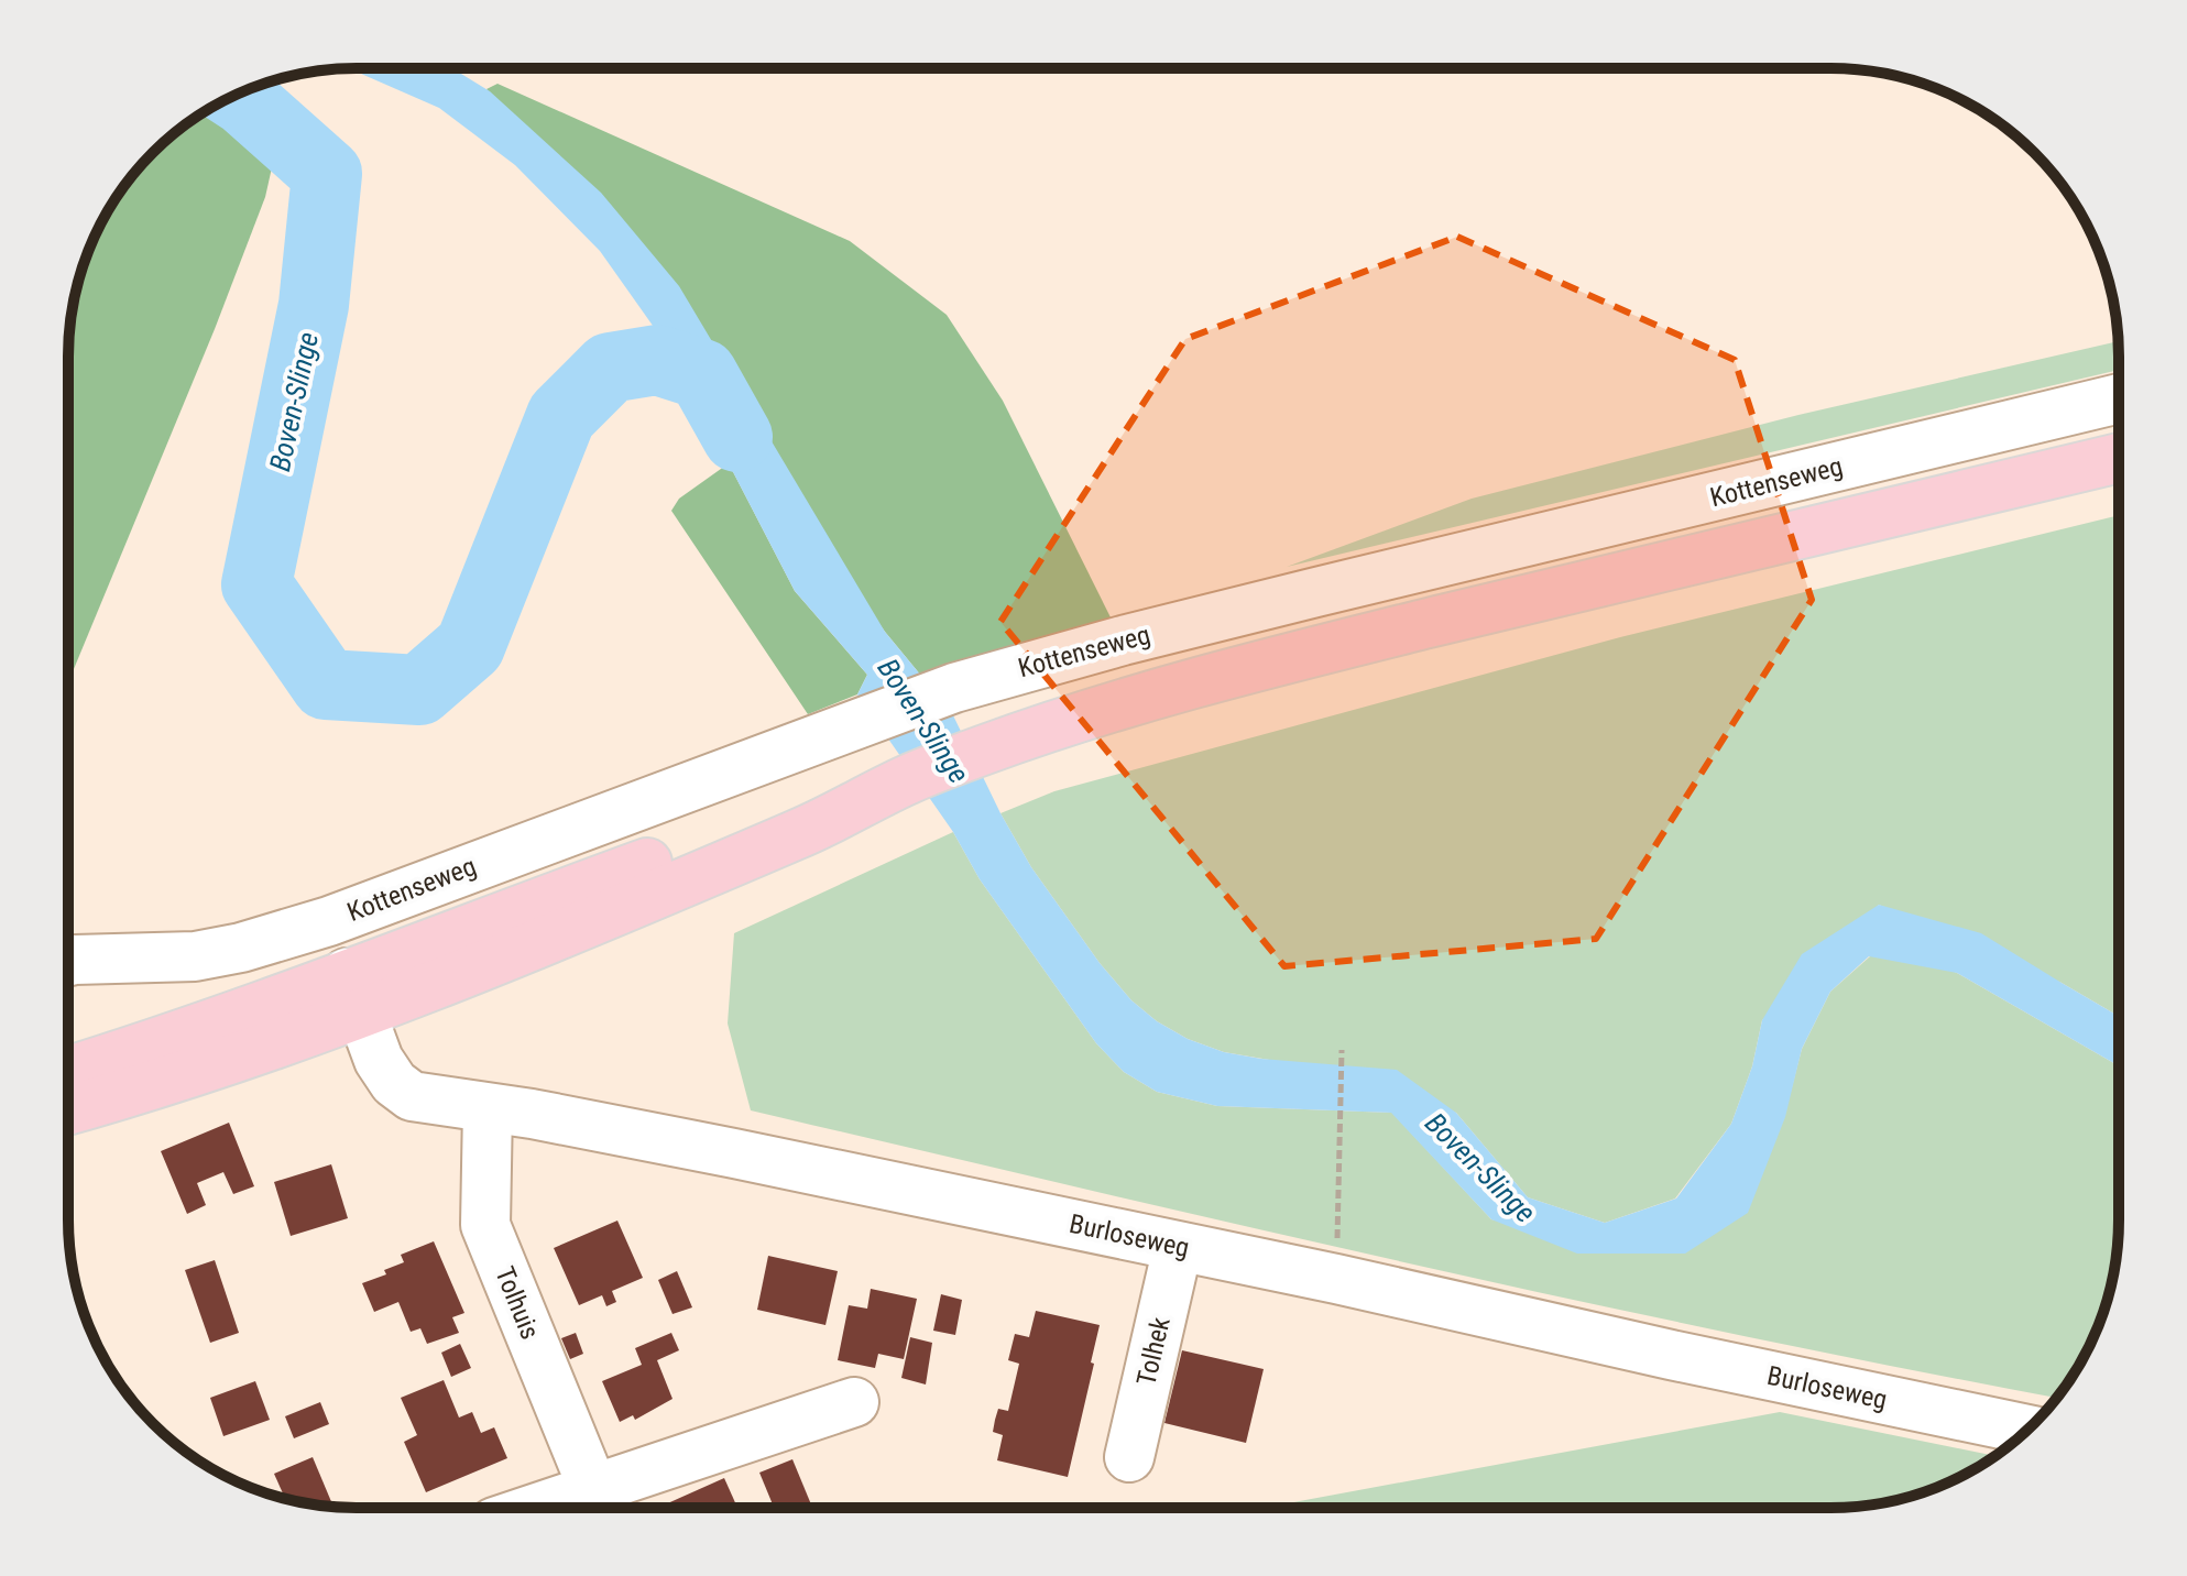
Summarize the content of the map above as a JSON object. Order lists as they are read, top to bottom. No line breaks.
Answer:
{"streets":{"main road":["Kottenseweg"],"street":["Burloseweg","Tolhuis","Tolhek"]},"crossings":[["Kottenseweg","Burloseweg"],["Burloseweg","Tolhuis"],["Burloseweg","Tolhek"]],"water":["Boven-Slinge"]}
